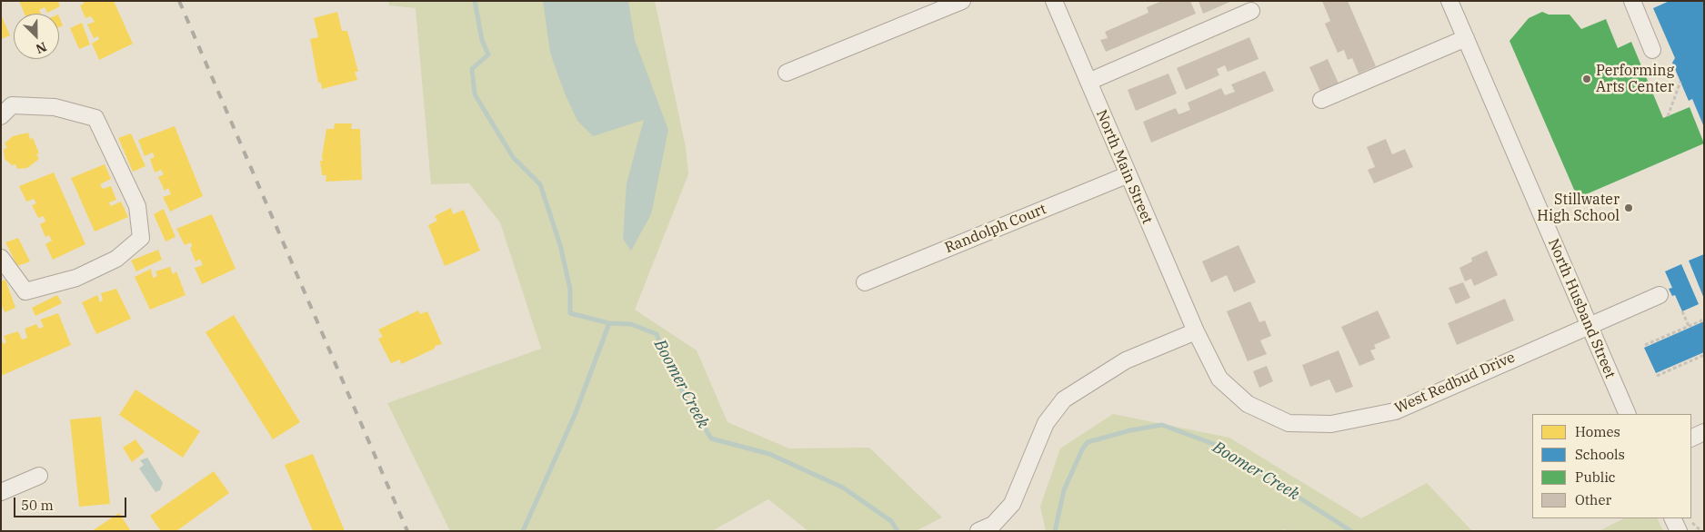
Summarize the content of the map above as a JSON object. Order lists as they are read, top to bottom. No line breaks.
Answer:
{"streets":{"street":["North Main Street","Randolph Court","North Husband Street","West Redbud Drive"]},"crossings":[["North Main Street","Randolph Court"],["North Main Street","West Redbud Drive"],["North Husband Street","West Redbud Drive"]],"water":["Boomer Creek"],"places":["Performing Arts Center","Stillwater High School"],"legend":["Homes","Schools","Public","Other"],"scale_bar":"50 m","north":"bottom right"}
